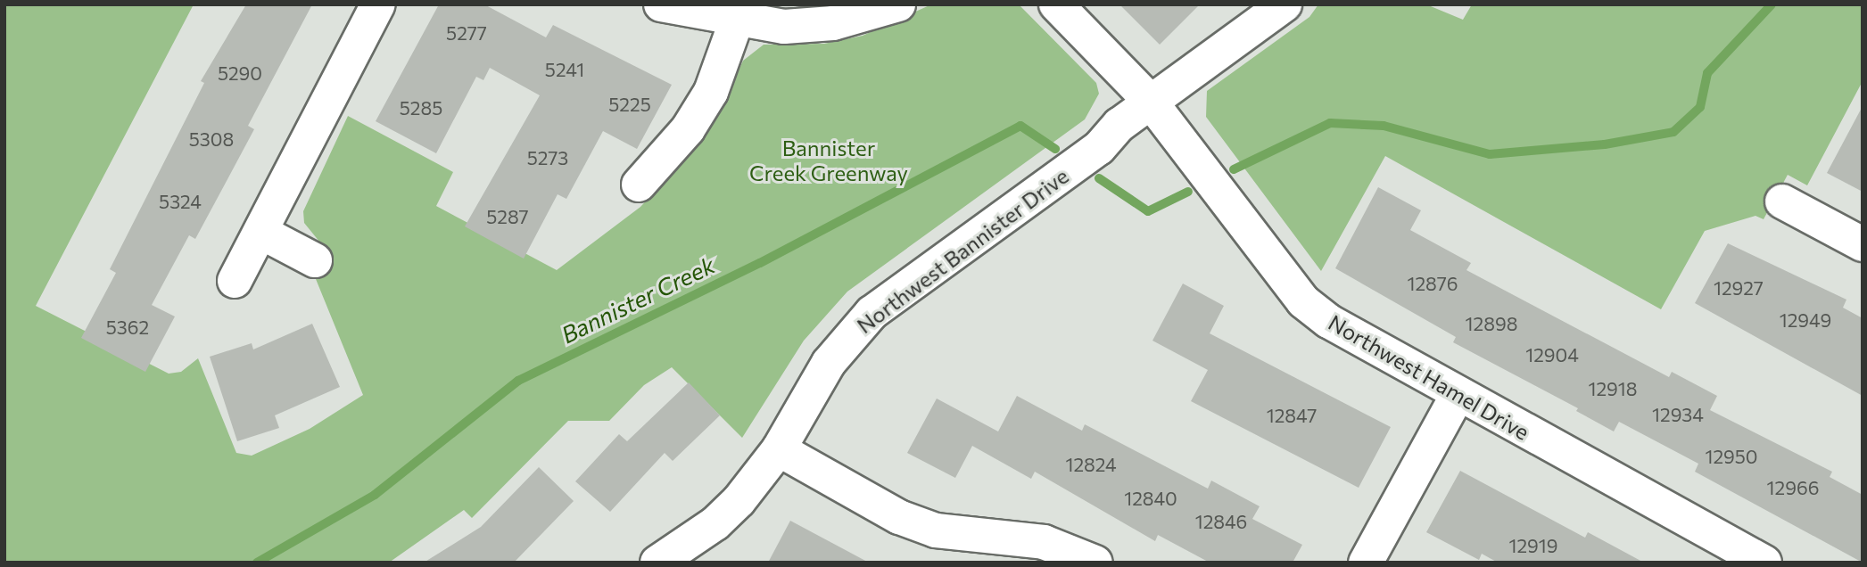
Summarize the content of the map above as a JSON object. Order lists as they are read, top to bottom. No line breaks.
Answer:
{"streets":{"street":["Northwest Bannister Drive","Northwest Hamel Drive"]},"crossings":[["Northwest Bannister Drive","Northwest Hamel Drive"]],"water":["Bannister Creek"],"parks":["Bannister Creek Greenway"],"house_numbers":["5277","5241","5290","5225","5285","5308","5273","5324","5287","12876","12927","12949","12898","5362","12904","12918","12934","12847","12950","12824","12966","12840","12846","12919"]}
